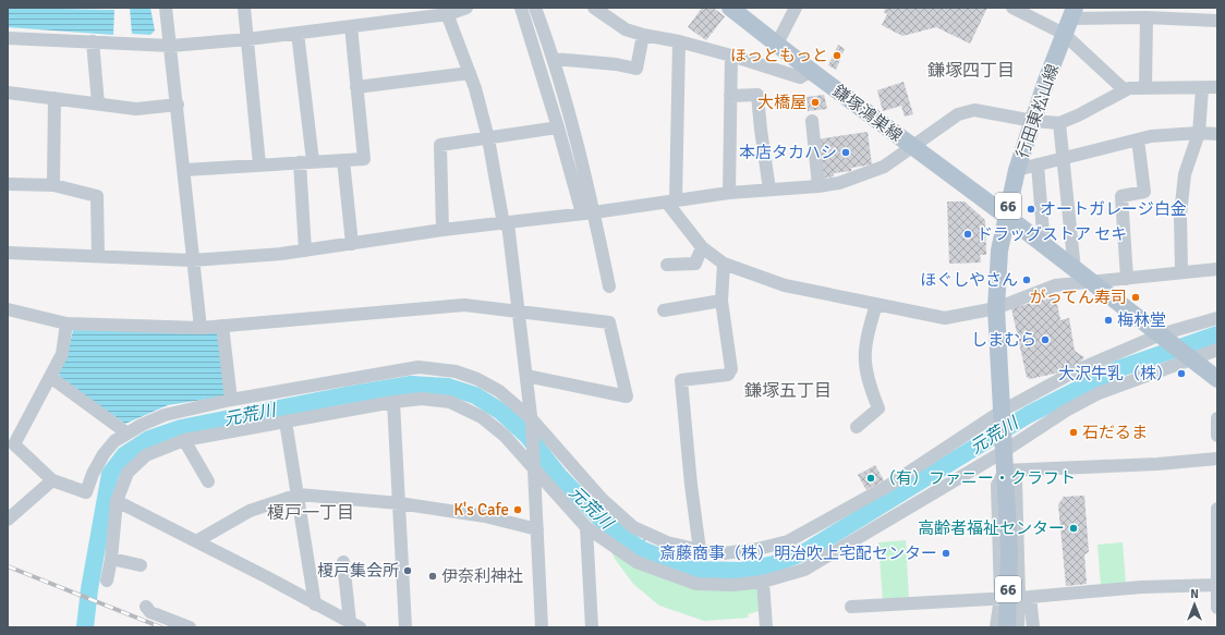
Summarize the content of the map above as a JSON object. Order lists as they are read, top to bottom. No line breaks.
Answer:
{"streets":{"main road":["行田東松山線","鎌塚鴻巣線","66"]},"crossings":[["行田東松山線","鎌塚鴻巣線"],["行田東松山線","66"],["鎌塚鴻巣線","66"]],"districts":["鎌塚四丁目","鎌塚五丁目","榎戸一丁目"],"water":["元荒川"],"places":["ほっともっと","大橋屋","本店タカハシ","オートガレージ白金","ドラッグストア セキ","ほぐしやさん","がってん寿司","梅林堂","しまむら","大沢牛乳（株）","石だるま","（有）ファニー・クラフト","K's Cafe","高齢者福祉センター","斎藤商事（株）明治吹上宅配センター","榎戸集会所","伊奈利神社"],"north":"top"}
